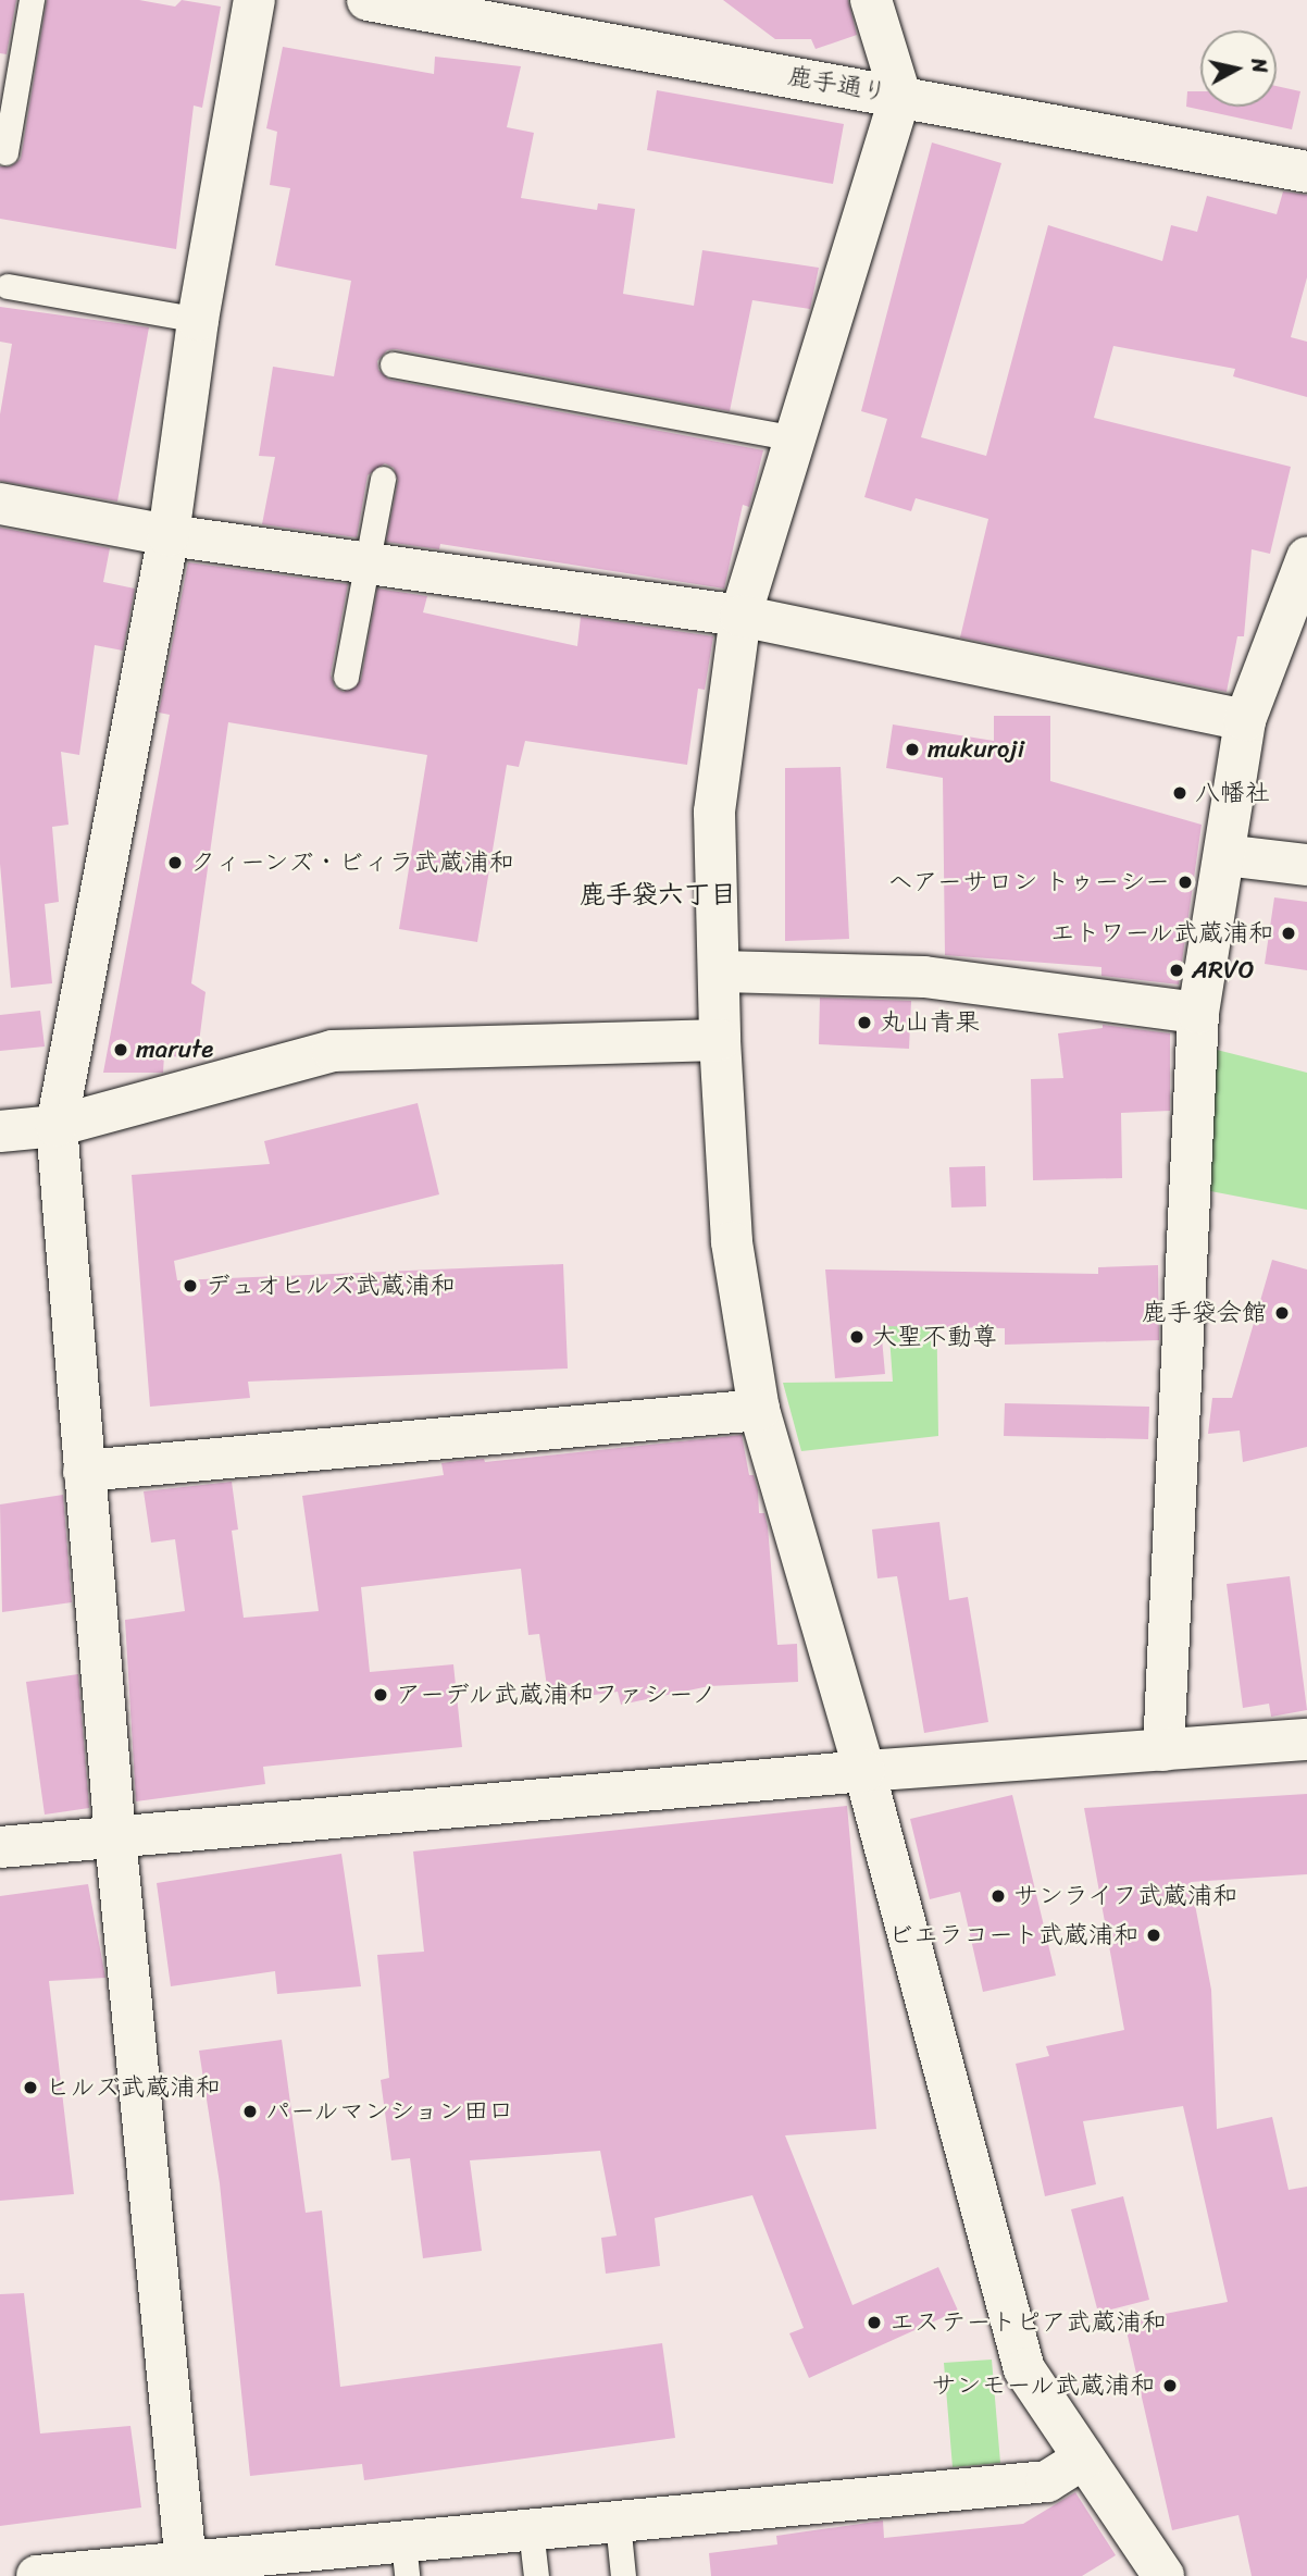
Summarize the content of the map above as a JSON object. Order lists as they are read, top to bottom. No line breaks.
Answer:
{"streets":{"street":["鹿手通り"]},"districts":["鹿手袋六丁目"],"places":["mukuroji","八幡社","クィーンズ・ビィラ武蔵浦和","ヘアーサロン トゥーシー","エトワール武蔵浦和","ARVO","丸山青果","marute","デュオヒルズ武蔵浦和","鹿手袋会館","大聖不動尊","アーデル武蔵浦和ファシーノ","サンライフ武蔵浦和","ビエラコート武蔵浦和","ヒルズ武蔵浦和","パールマンション田口","エステートピア武蔵浦和","サンモール武蔵浦和"],"north":"right"}
